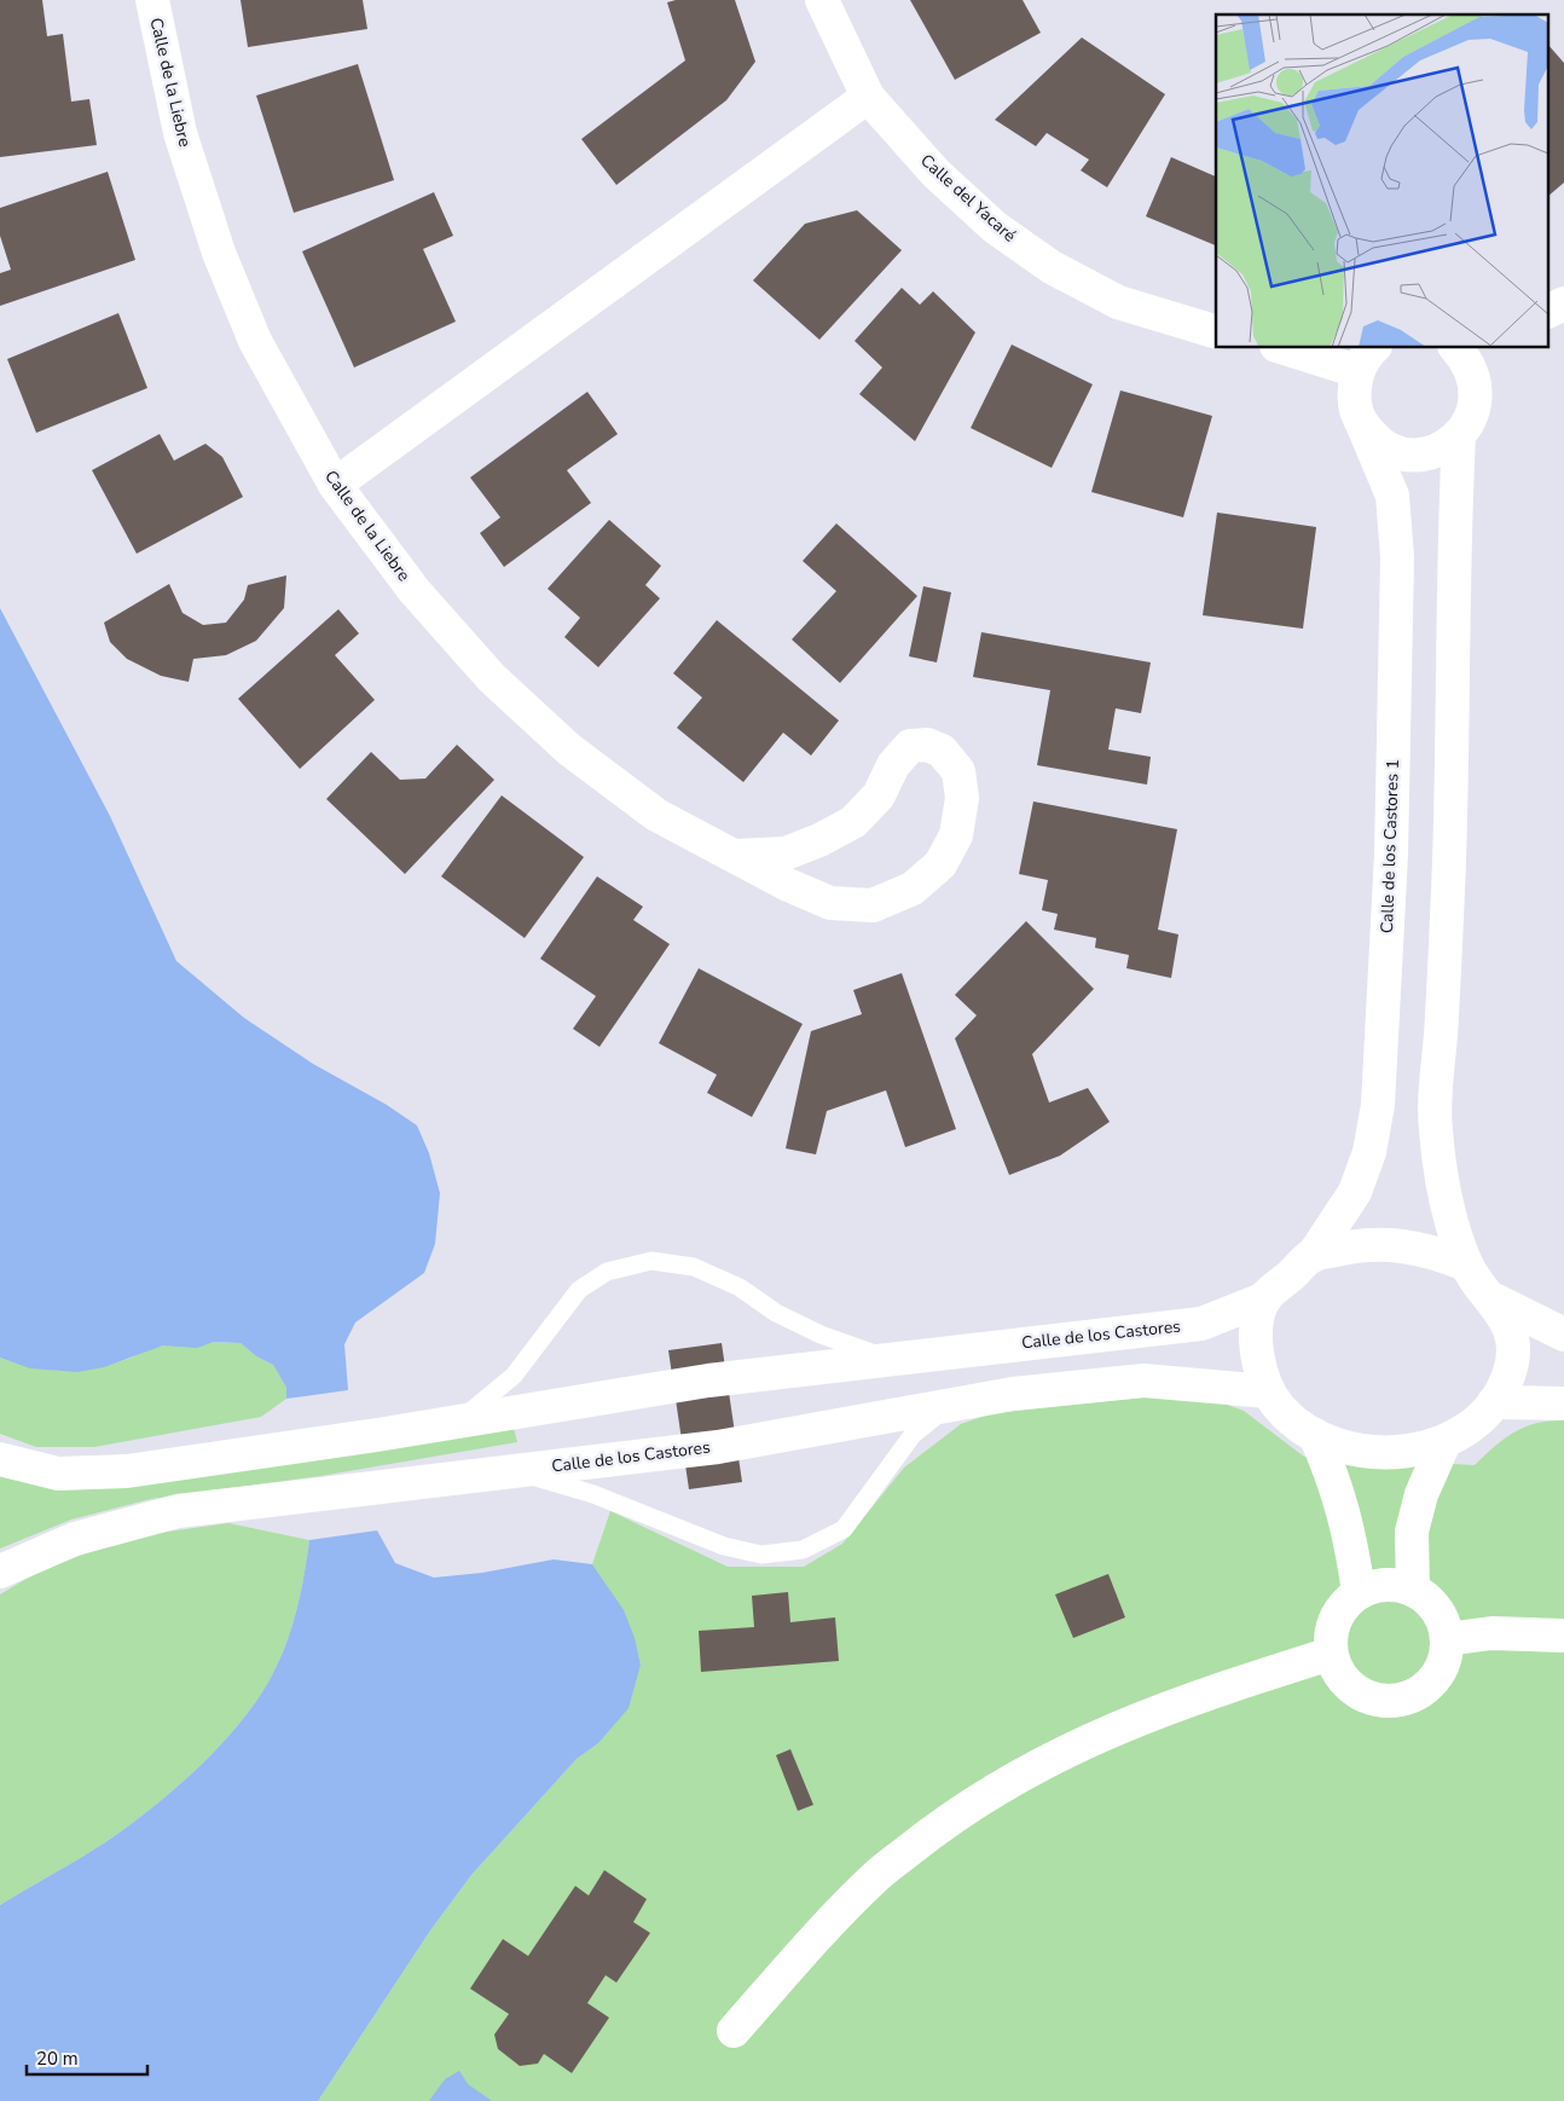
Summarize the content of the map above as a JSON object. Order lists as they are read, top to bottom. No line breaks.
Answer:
{"streets":{"street":["Calle de la Liebre","Calle del Yacaré","Calle de los Castores 1","Calle de los Castores"]},"crossings":[["Calle de los Castores 1","Calle de los Castores"]],"scale_bar":"20 m"}
